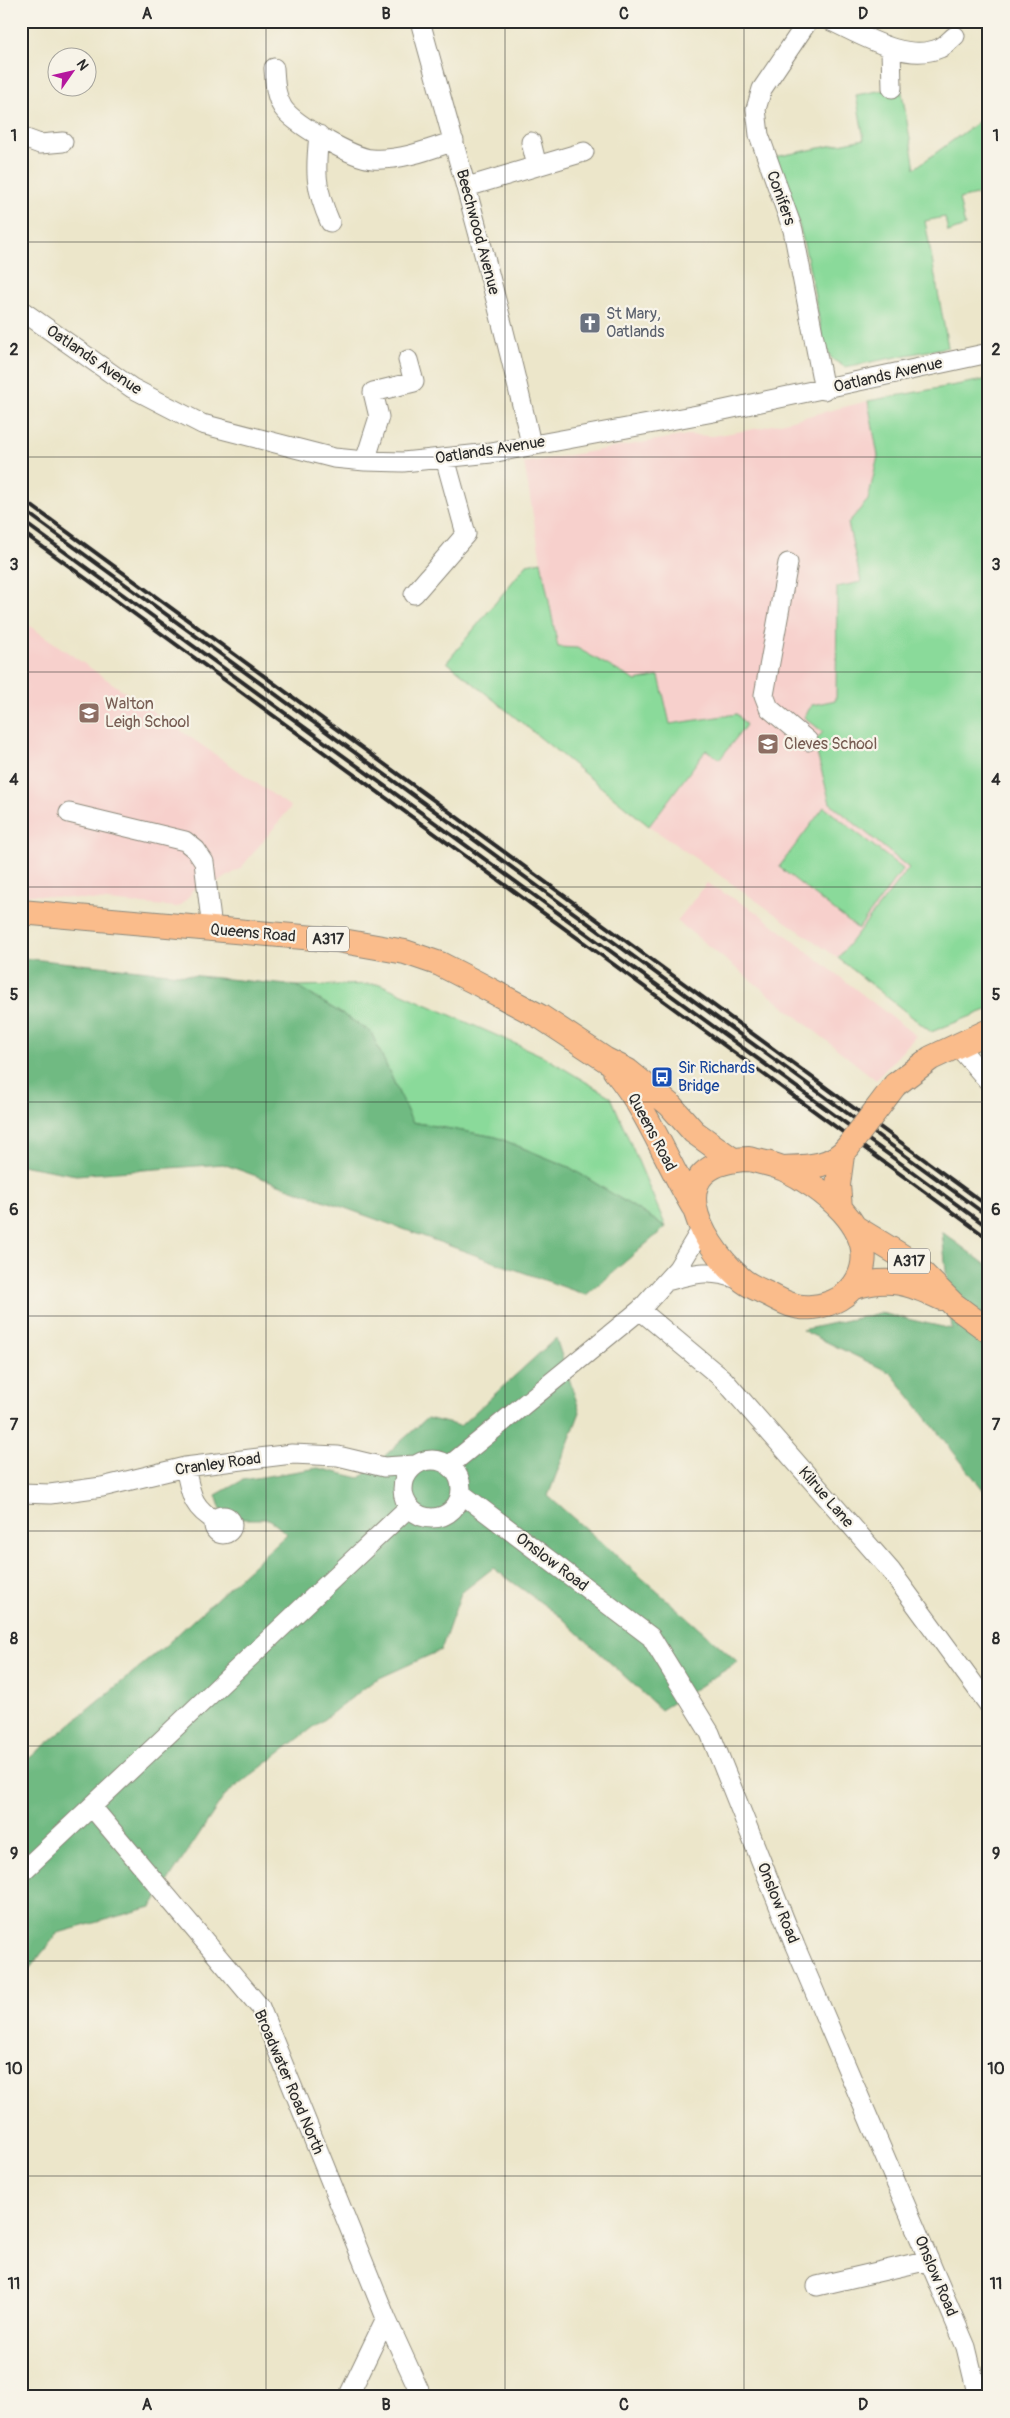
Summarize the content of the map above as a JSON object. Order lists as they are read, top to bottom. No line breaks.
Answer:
{"streets":{"main road":["Queens Road","A317"],"street":["Conifers","Beechwood Avenue","Oatlands Avenue","Cranley Road","Kilrue Lane","Onslow Road","Broadwater Road North"]},"crossings":[["Conifers","Oatlands Avenue"],["Beechwood Avenue","Oatlands Avenue"],["Queens Road","A317"],["Cranley Road","Onslow Road"]],"places":{"church":["St Mary, Oatlands"],"school or university":["Walton Leigh School","Cleves School"],"bus stop":["Sir Richards Bridge"]},"north":"top right","grid":{"columns":["A","B","C","D"],"rows":["1","2","3","4","5","6","7","8","9","10","11"]}}
